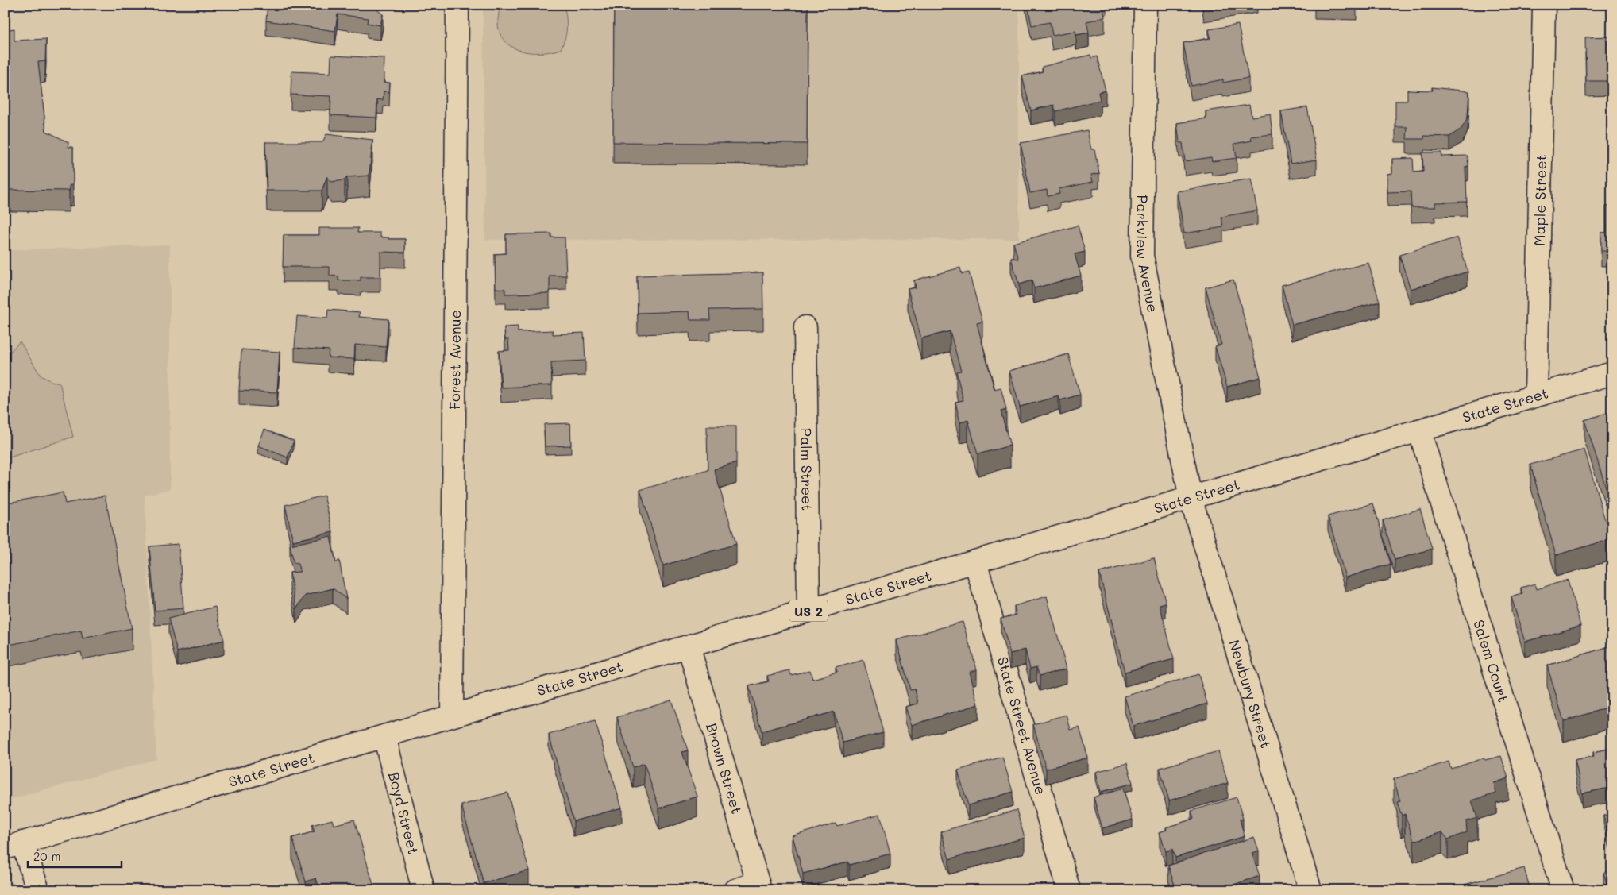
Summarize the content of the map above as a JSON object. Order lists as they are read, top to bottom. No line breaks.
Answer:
{"streets":{"street":["Maple Street","Parkview Avenue","Forest Avenue","State Street","Palm Street","US 2","Salem Court","Newbury Street","State Street Avenue","Brown Street","Boyd Street"]},"crossings":[["Maple Street","State Street"],["Parkview Avenue","State Street"],["Parkview Avenue","Newbury Street"],["Forest Avenue","State Street"],["State Street","Palm Street"],["State Street","Salem Court"],["State Street","Newbury Street"],["State Street","State Street Avenue"],["State Street","Brown Street"],["State Street","Boyd Street"]],"scale_bar":"20 m"}
